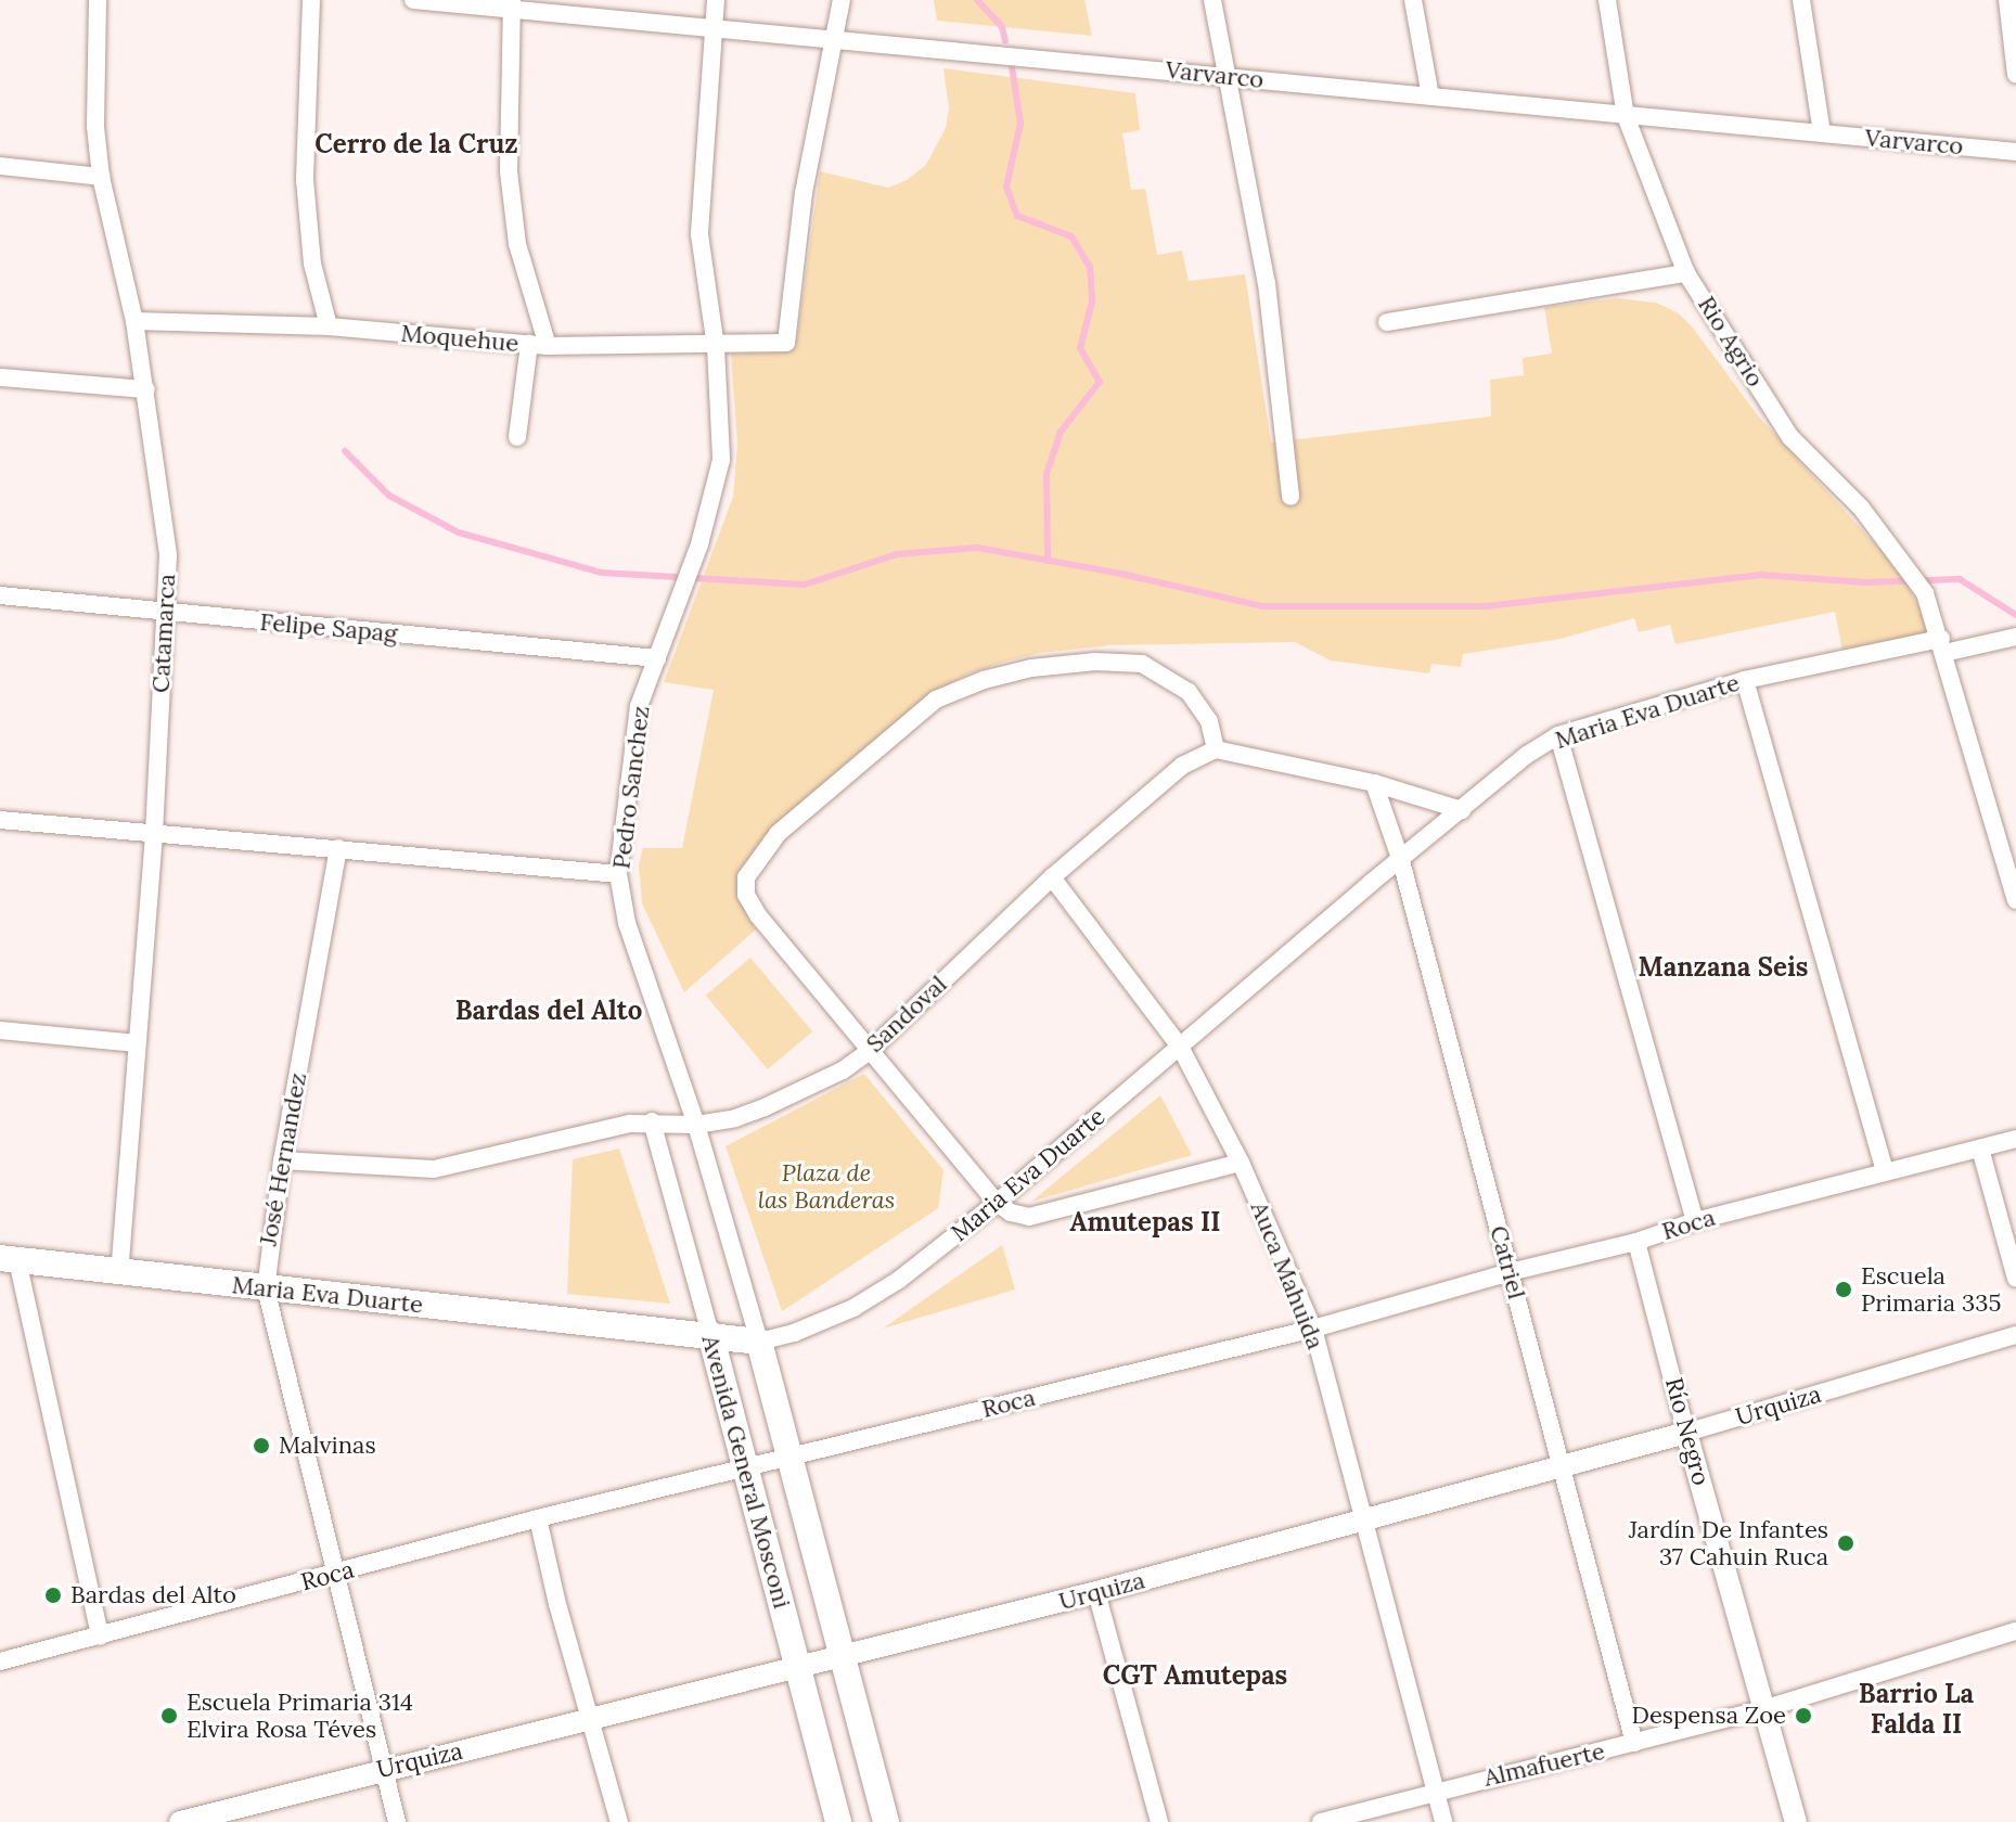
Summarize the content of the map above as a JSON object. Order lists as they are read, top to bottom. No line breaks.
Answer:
{"streets":{"main road":["Maria Eva Duarte","Avenida General Mosconi"],"street":["Varvarco","Moquehue","Rio Agrio","Felipe Sapag","Catamarca","Pedro Sanchez","Sandoval","José Hernandez","Roca","Catriel","Auca Mahuida","Urquiza","Río Negro","Almafuerte"]},"crossings":[["Varvarco","Moquehue"],["Varvarco","Rio Agrio"],["Varvarco","Pedro Sanchez"],["Moquehue","Catamarca"],["Moquehue","Pedro Sanchez"],["Rio Agrio","Maria Eva Duarte"],["Felipe Sapag","Catamarca"],["Felipe Sapag","Pedro Sanchez"],["Catamarca","Maria Eva Duarte"],["Maria Eva Duarte","José Hernandez"],["Maria Eva Duarte","Catriel"],["Maria Eva Duarte","Auca Mahuida"],["Maria Eva Duarte","Avenida General Mosconi"],["Pedro Sanchez","Sandoval"],["Pedro Sanchez","Avenida General Mosconi"],["Sandoval","José Hernandez"],["Sandoval","Auca Mahuida"],["Sandoval","Avenida General Mosconi"],["José Hernandez","Roca"],["José Hernandez","Urquiza"],["Roca","Catriel"],["Roca","Auca Mahuida"],["Roca","Río Negro"],["Roca","Avenida General Mosconi"],["Catriel","Urquiza"],["Catriel","Almafuerte"],["Auca Mahuida","Urquiza"],["Auca Mahuida","Almafuerte"],["Urquiza","Río Negro"],["Urquiza","Avenida General Mosconi"],["Río Negro","Almafuerte"]],"districts":["Cerro de la Cruz","Manzana Seis","Bardas del Alto","Amutepas II","CGT Amutepas","Barrio La Falda II"],"parks":["Plaza de las Banderas"],"places":["Escuela Primaria 335","Malvinas","Jardín De Infantes 37 Cahuin Ruca","Bardas del Alto","Escuela Primaria 314 Elvira Rosa Téves","Despensa Zoe"]}
